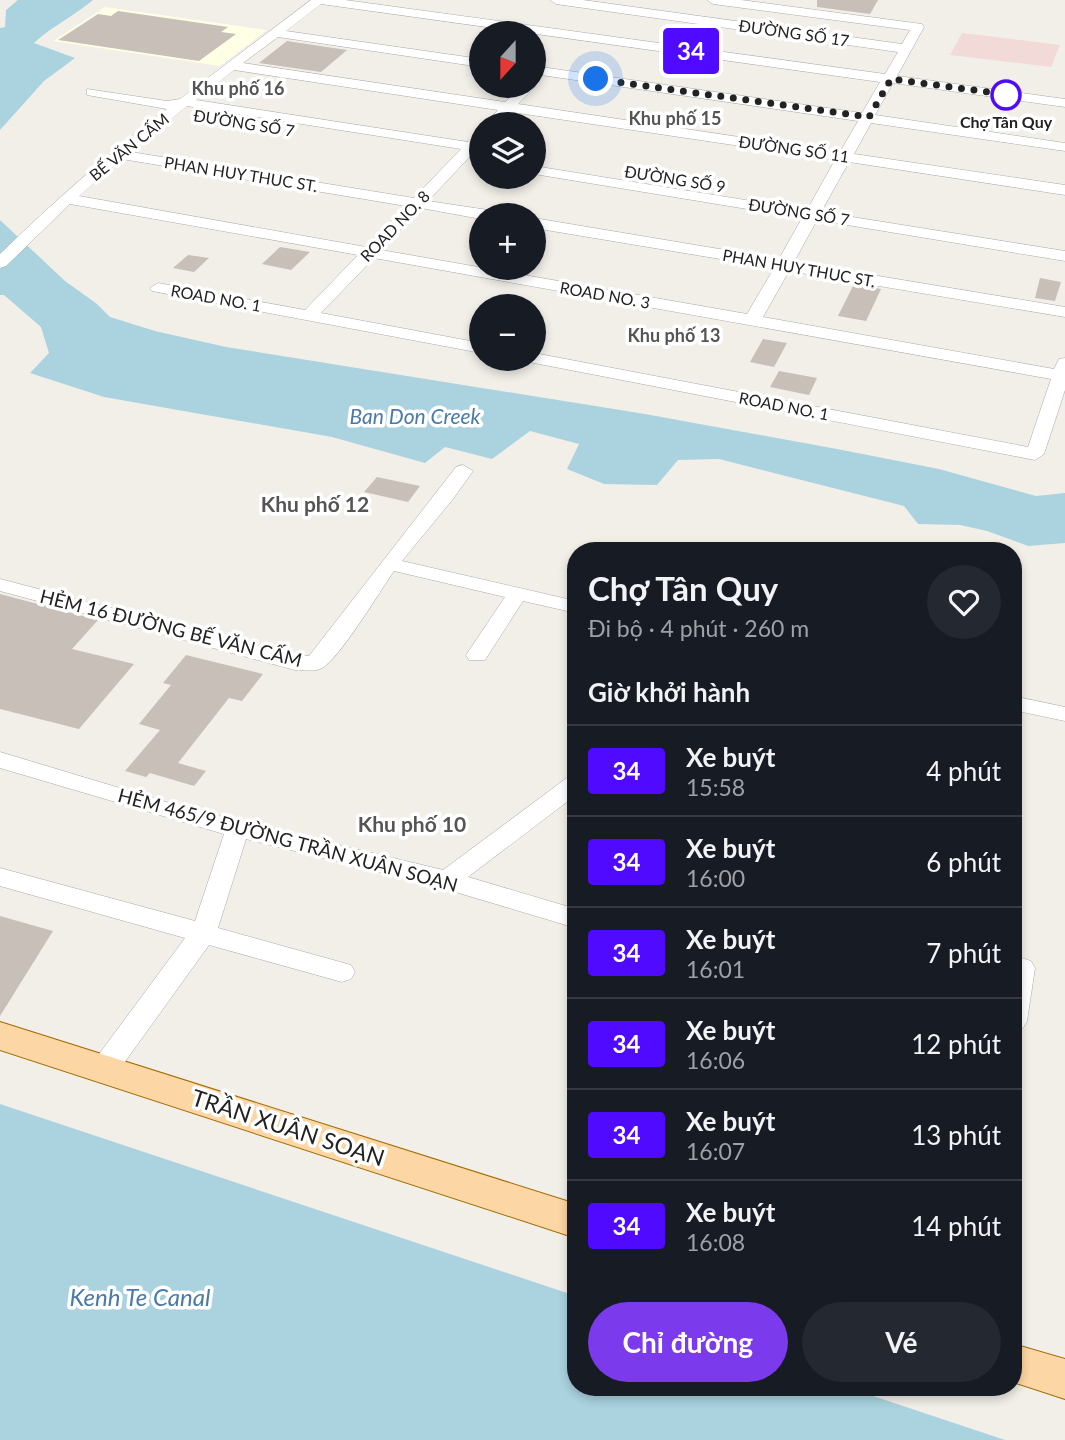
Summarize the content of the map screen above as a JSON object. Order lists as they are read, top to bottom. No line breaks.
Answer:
{"streets":{"main road":["TRẦN XUÂN SOẠN"],"street":["ĐƯỜNG SỐ 17","ĐƯỜNG SỐ 7","BẾ VĂN CẤM","ĐƯỜNG SỐ 11","PHAN HUY THUC ST.","ĐƯỜNG SỐ 9","ROAD NO. 8","ROAD NO. 3","ROAD NO. 1","HẺM 16 ĐƯỜNG BẾ VĂN CẤM","HẺM 465/9 ĐƯỜNG TRẦN XUÂN SOẠN"]},"crossings":[["ĐƯỜNG SỐ 7","BẾ VĂN CẤM"],["ĐƯỜNG SỐ 7","ĐƯỜNG SỐ 9"],["BẾ VĂN CẤM","ĐƯỜNG SỐ 11"],["BẾ VĂN CẤM","PHAN HUY THUC ST."],["BẾ VĂN CẤM","ROAD NO. 3"],["PHAN HUY THUC ST.","ROAD NO. 8"],["ROAD NO. 8","ROAD NO. 3"],["ROAD NO. 8","ROAD NO. 1"]],"districts":["Khu phố 16","Khu phố 15","Khu phố 13","Khu phố 12","Khu phố 10"],"water":["Ban Don Creek","Kenh Te Canal"],"places":["Chợ Tân Quy"],"lines":["bus line 34"],"north":"bottom","page":{"on_map":"34","map_buttons":["+","−"],"heading":[["Chợ Tân Quy","Đi bộ · 4 phút · 260 m"],"Giờ khởi hành"],"list":[{"mark":"34","name":"Xe buýt","note":"15:58","value":"4 phút"},{"mark":"34","name":"Xe buýt","note":"16:00","value":"6 phút"},{"mark":"34","name":"Xe buýt","note":"16:01","value":"7 phút"},{"mark":"34","name":"Xe buýt","note":"16:06","value":"12 phút"},{"mark":"34","name":"Xe buýt","note":"16:07","value":"13 phút"},{"mark":"34","name":"Xe buýt","note":"16:08","value":"14 phút"}],"buttons":["Chỉ đường","Vé"]}}
